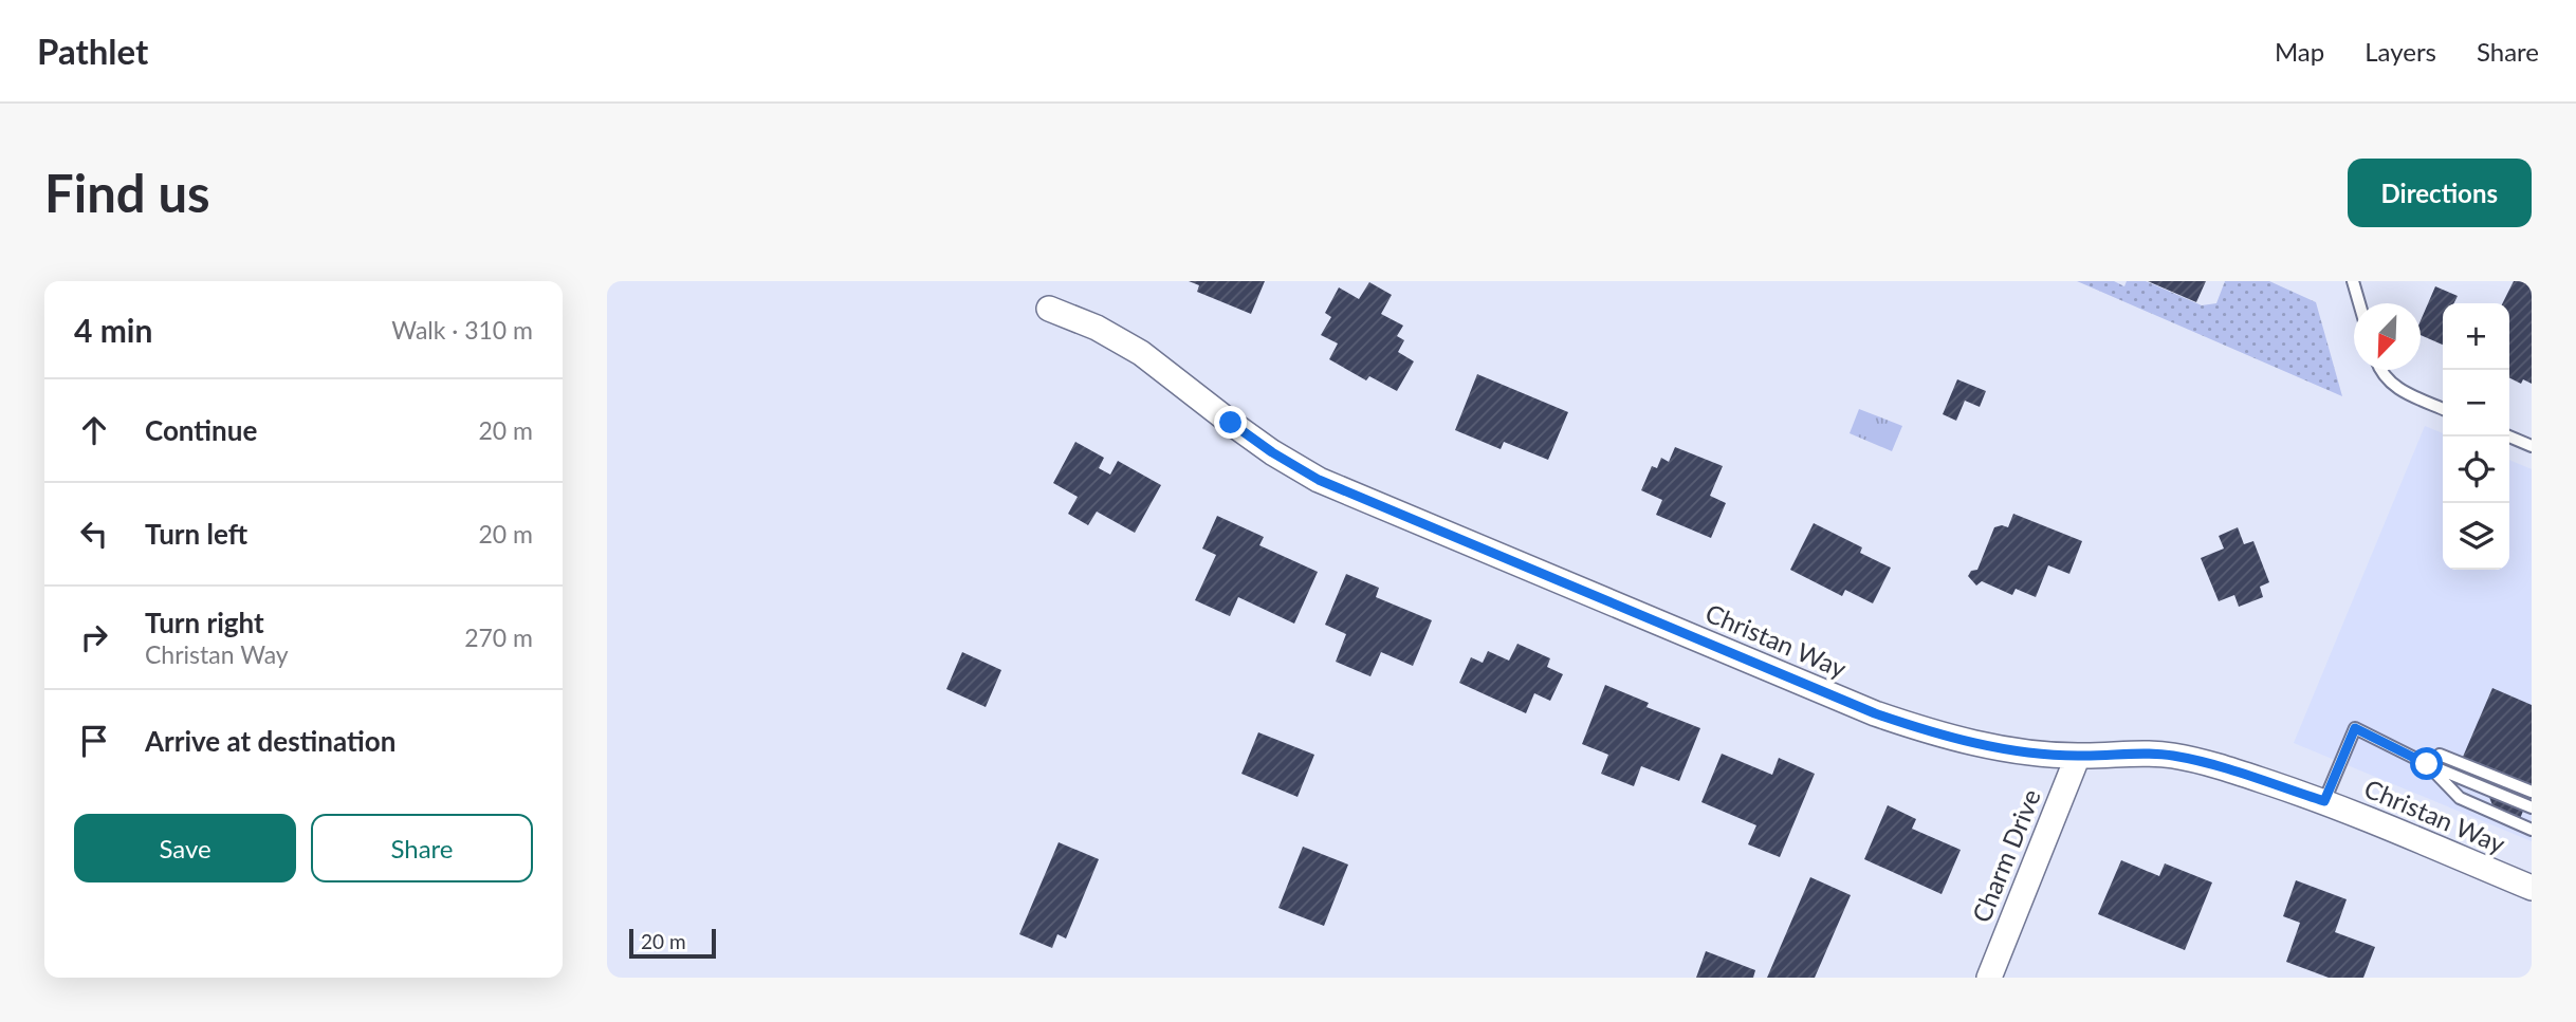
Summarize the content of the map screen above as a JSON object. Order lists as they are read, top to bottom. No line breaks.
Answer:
{"streets":{"street":["Christan Way","Charm Drive"]},"crossings":[["Christan Way","Charm Drive"]],"scale_bar":"20 m","north":"bottom left","page":{"header":"Pathlet","nav":["Map","Layers","Share"],"buttons":["Directions",["Save","Share"]],"title":"Find us","heading":["4 min","Walk · 310 m"],"map_buttons":["+","−"],"list":[["Continue","20 m"],["Turn left","20 m"],["Turn right","Christan Way","270 m"],"Arrive at destination"],"scale":"20 m"}}
